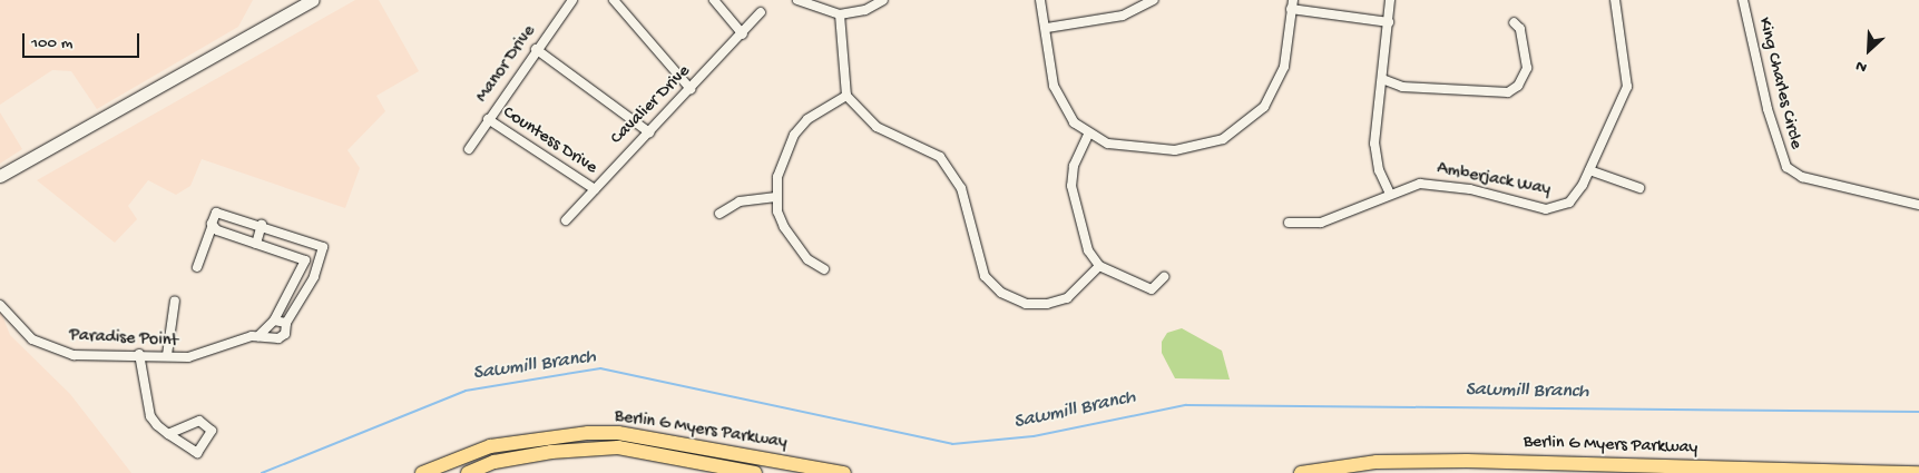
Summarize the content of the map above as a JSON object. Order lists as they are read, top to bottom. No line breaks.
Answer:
{"streets":{"main road":["Berlin G Myers Parkway"],"street":["Manor Drive","King Charles Circle","Cavalier Drive","Countess Drive","Amberjack Way","Paradise Point"]},"crossings":[["Manor Drive","Countess Drive"],["Cavalier Drive","Countess Drive"]],"water":["Sawmill Branch"],"scale_bar":"100 m","north":"bottom left"}
